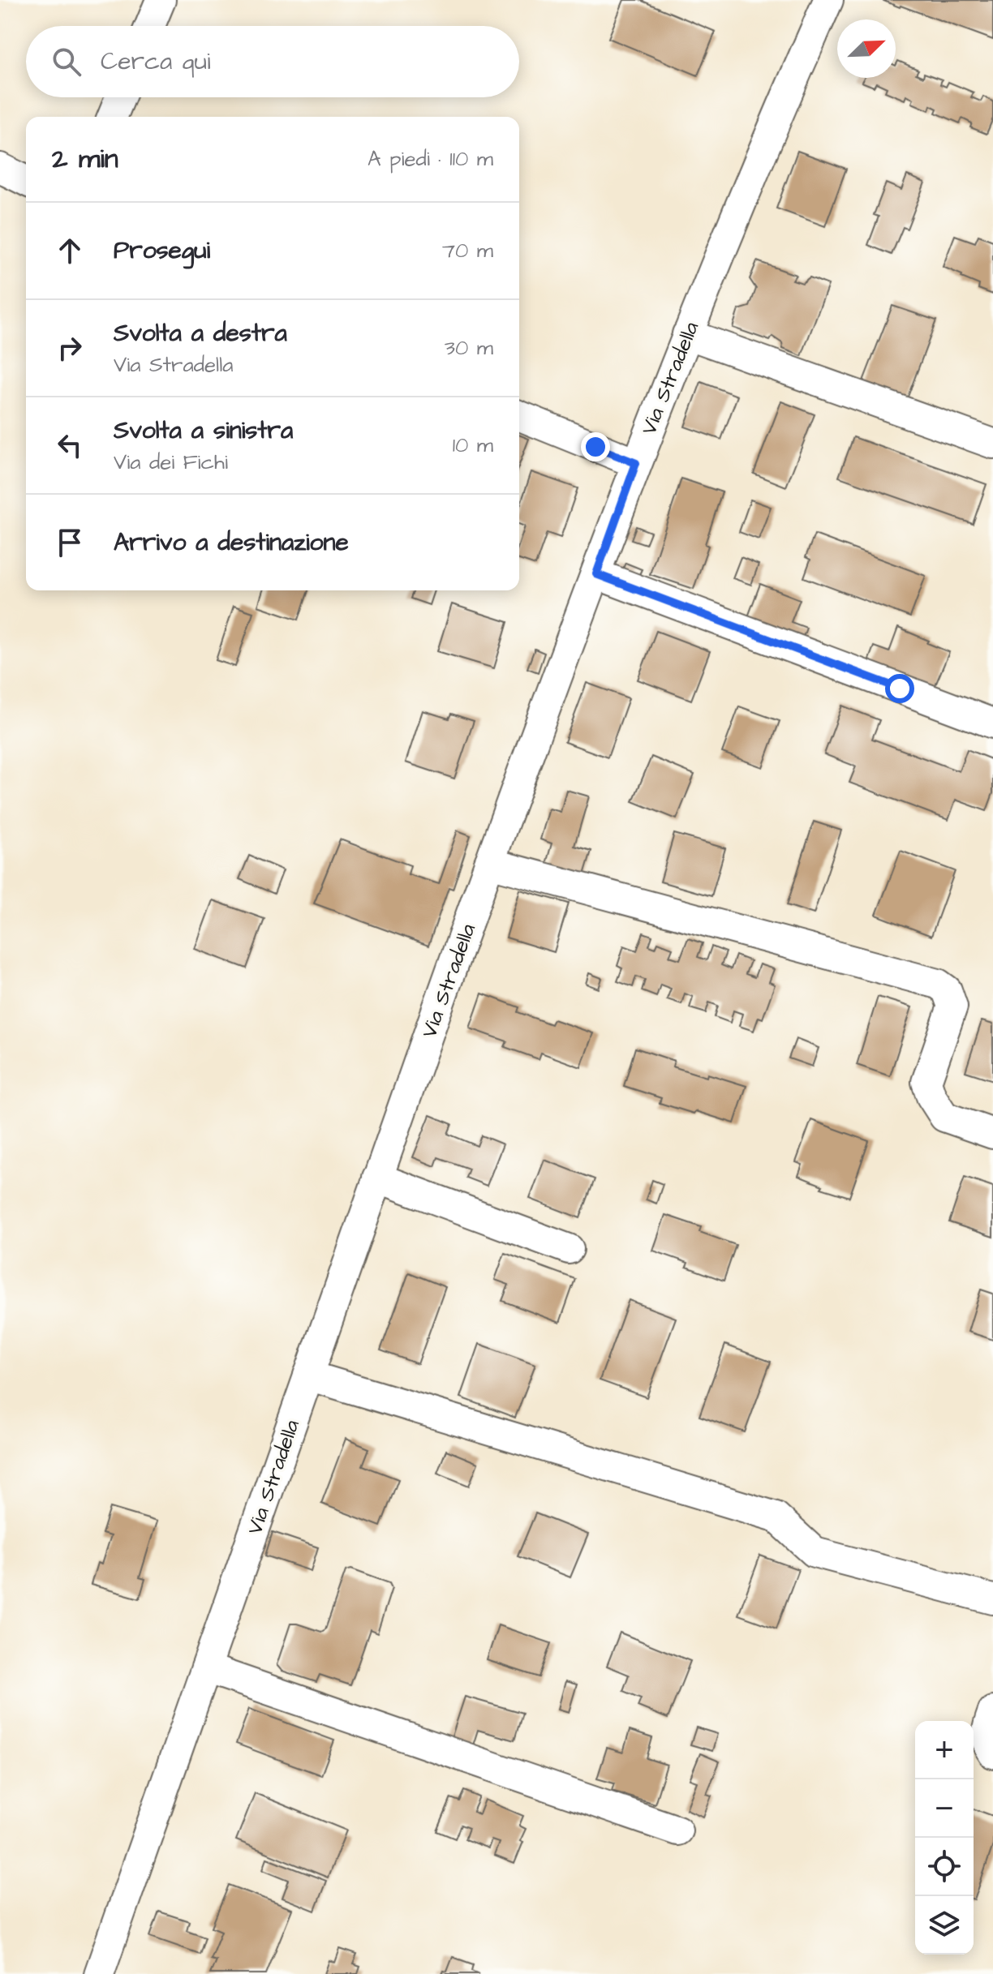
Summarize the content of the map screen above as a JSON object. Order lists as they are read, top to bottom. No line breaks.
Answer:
{"streets":{"street":["Via Stradella"]},"north":"top right","page":{"search":"Cerca qui","heading":["2 min","A piedi · 110 m"],"list":[["Prosegui","70 m"],["Svolta a destra","Via Stradella","30 m"],["Svolta a sinistra","Via dei Fichi","10 m"],"Arrivo a destinazione"],"map_buttons":["+","−"]}}
